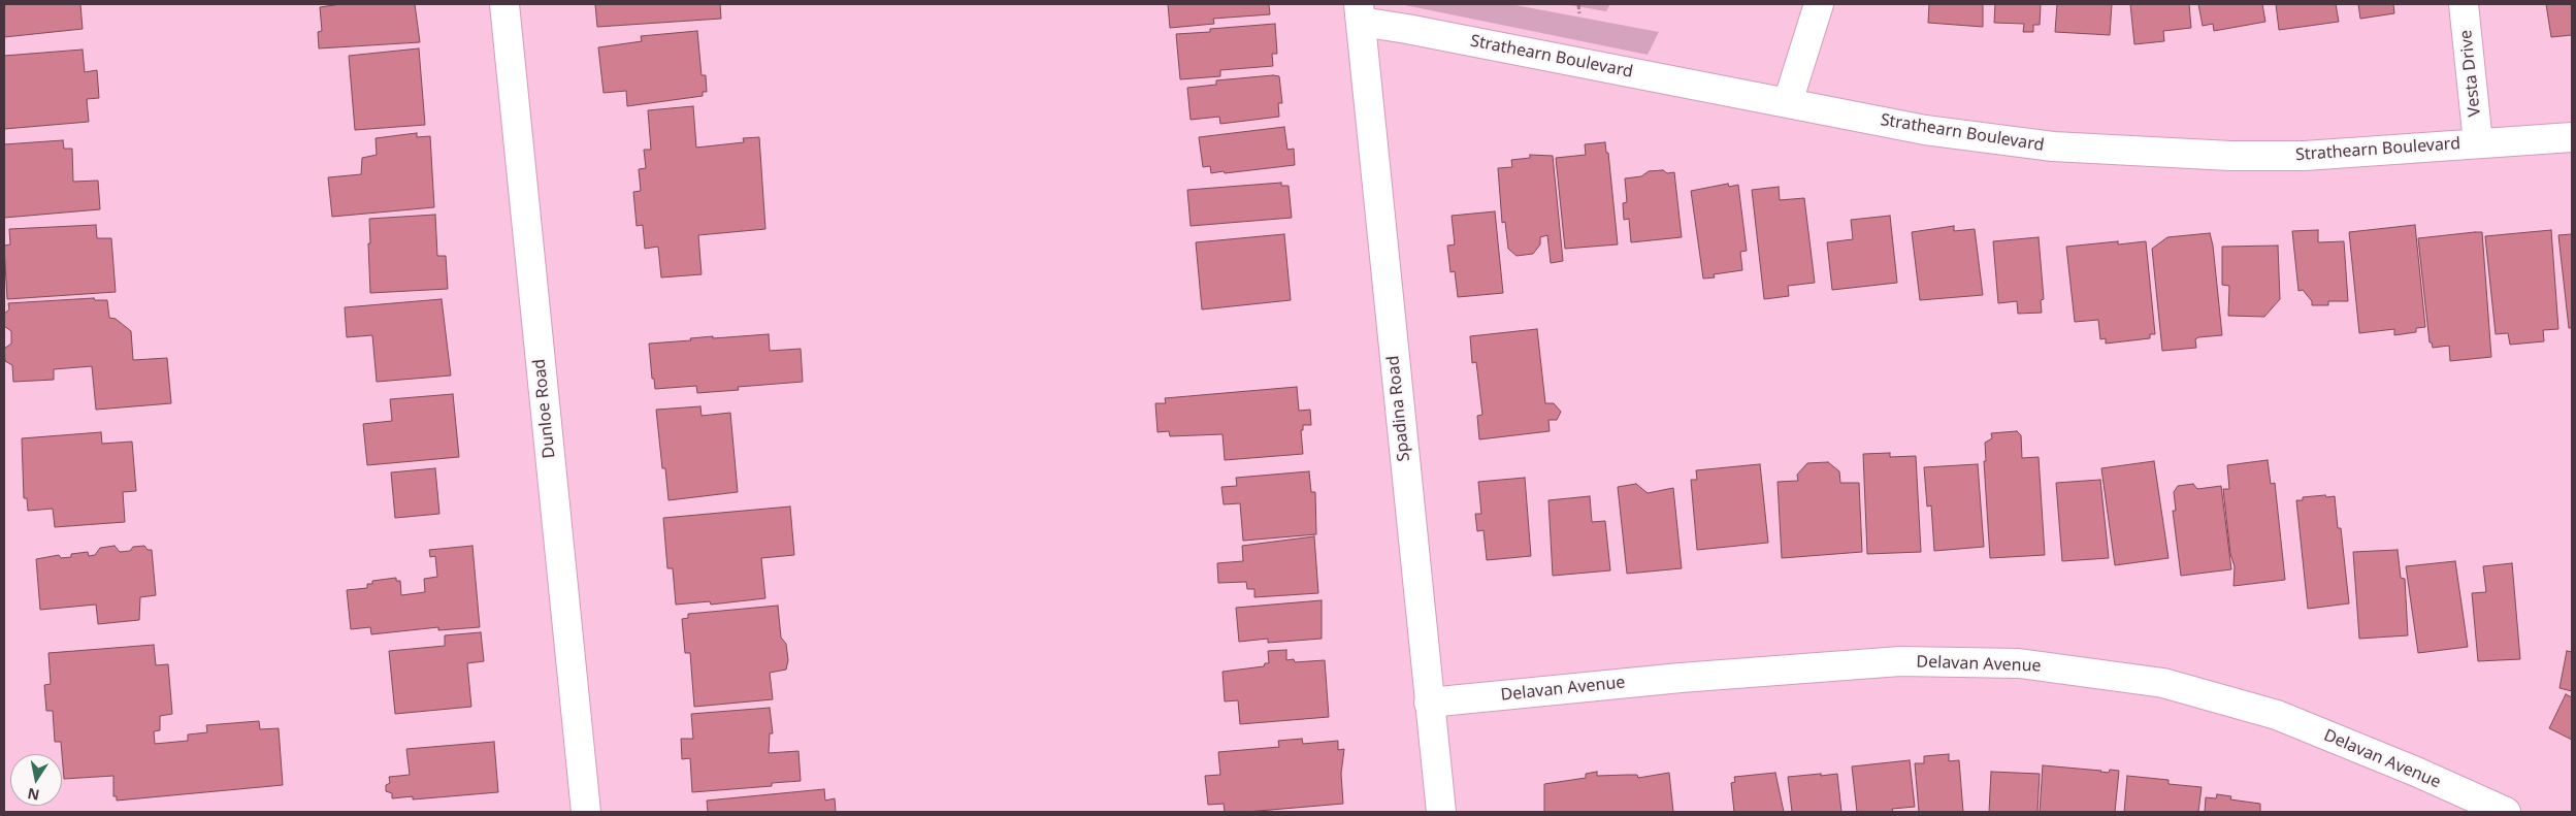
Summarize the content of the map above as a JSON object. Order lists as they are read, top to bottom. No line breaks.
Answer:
{"streets":{"street":["Strathearn Boulevard","Vesta Drive","Dunloe Road","Spadina Road","Delavan Avenue"]},"crossings":[["Strathearn Boulevard","Vesta Drive"],["Strathearn Boulevard","Spadina Road"],["Spadina Road","Delavan Avenue"]],"north":"bottom"}
